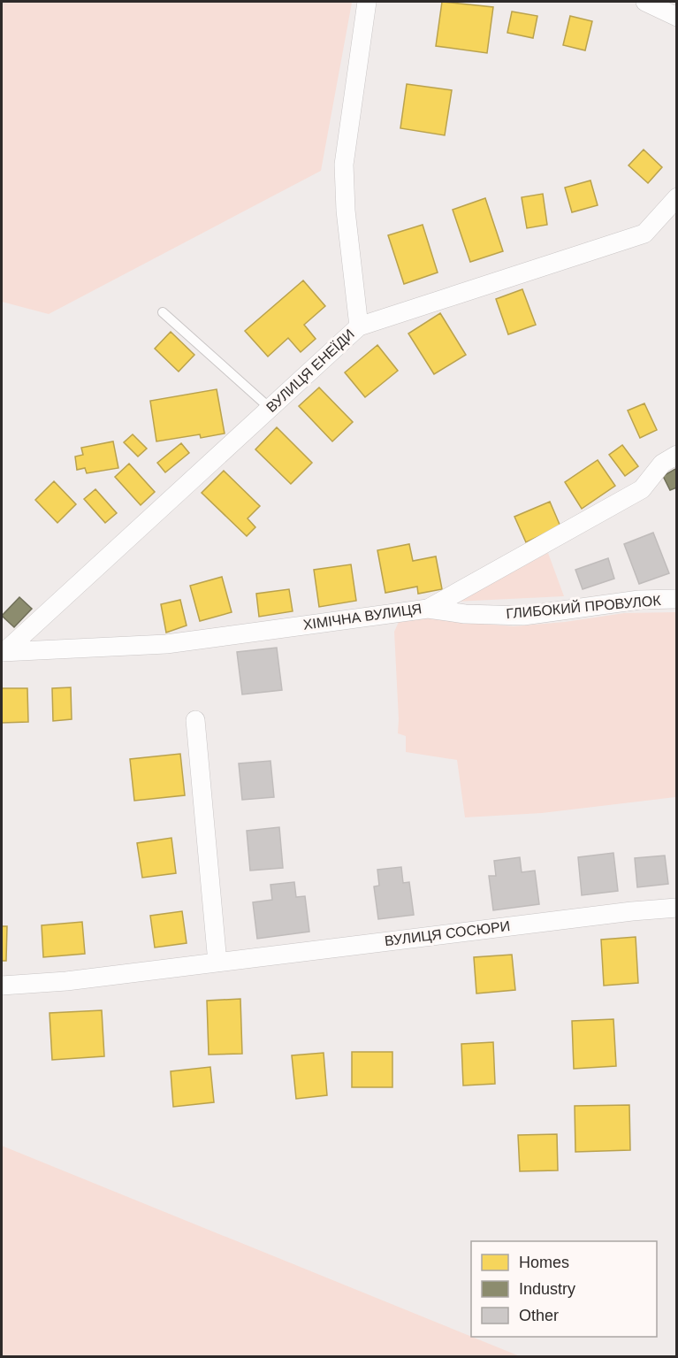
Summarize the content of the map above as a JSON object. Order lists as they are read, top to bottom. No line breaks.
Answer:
{"streets":{"street":["ВУЛИЦЯ ЕНЕЇДИ","ГЛИБОКИЙ ПРОВУЛОК","ХІМІЧНА ВУЛИЦЯ","ВУЛИЦЯ СОСЮРИ"]},"crossings":[["ВУЛИЦЯ ЕНЕЇДИ","ХІМІЧНА ВУЛИЦЯ"],["ГЛИБОКИЙ ПРОВУЛОК","ХІМІЧНА ВУЛИЦЯ"]],"legend":["Homes","Industry","Other"]}
